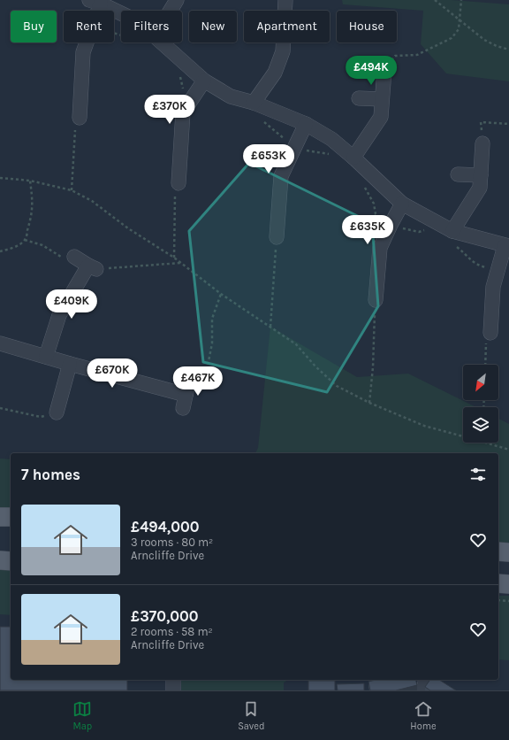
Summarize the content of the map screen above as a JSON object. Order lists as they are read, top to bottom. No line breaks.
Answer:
{"north":"bottom left","page":{"chip":["Buy","Rent","Filters","New","Apartment","House"],"price":["£494K","£370K","£653K","£635K","£409K","£670K","£467K"],"heading":"7 homes","list":[{"name":"£494,000","note":"3 rooms · 80 m² · Arncliffe Drive"},{"name":"£370,000","note":"2 rooms · 58 m² · Arncliffe Drive"}],"tabs":["Map","Saved","Home"]}}
